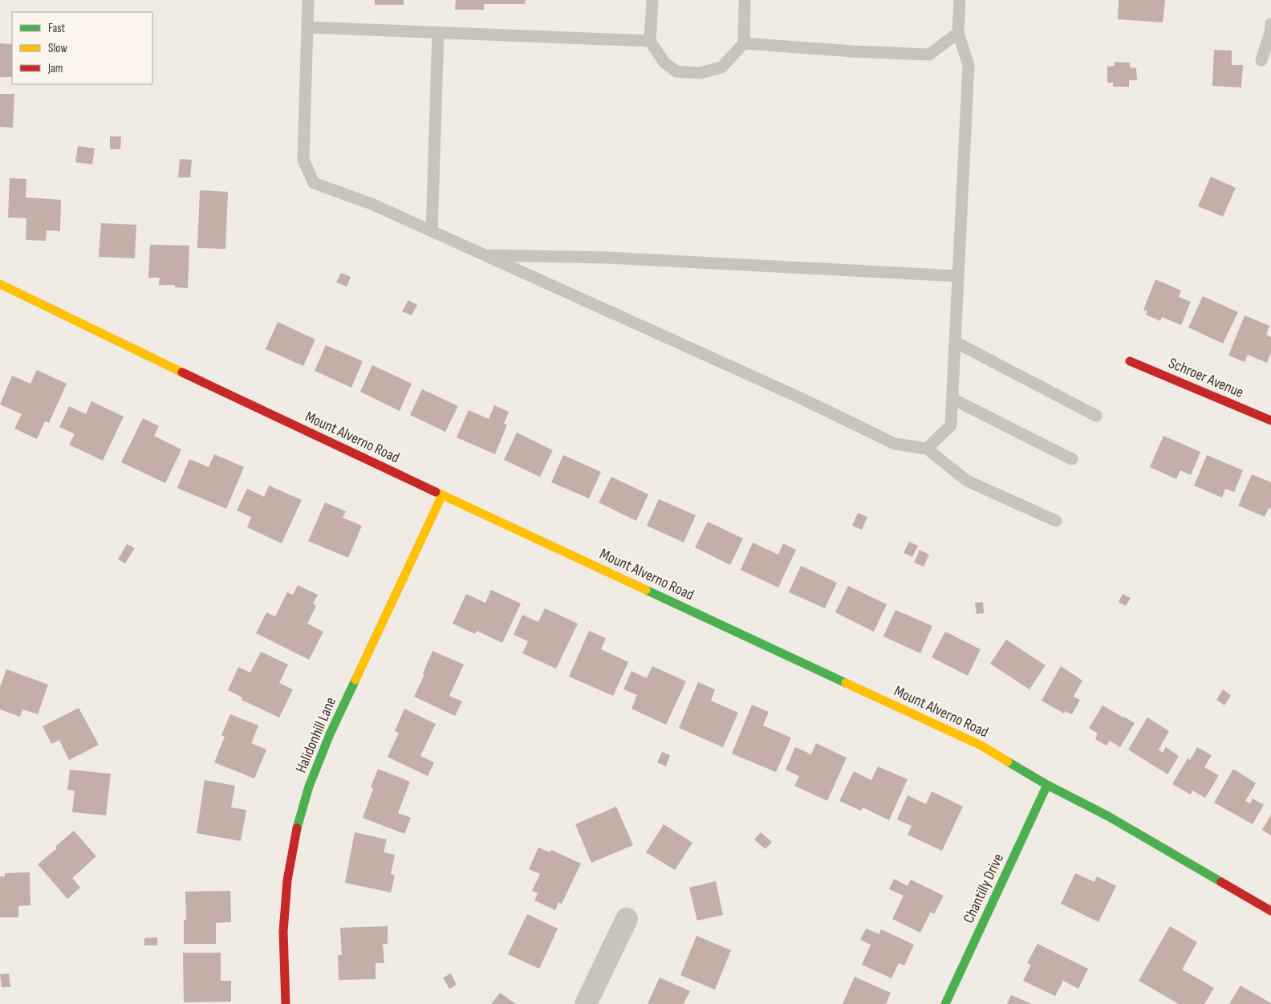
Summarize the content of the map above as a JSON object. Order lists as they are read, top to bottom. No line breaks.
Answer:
{"streets":{"street":["Schroer Avenue","Mount Alverno Road","Halidonhill Lane","Chantilly Drive"]},"crossings":[["Mount Alverno Road","Halidonhill Lane"],["Mount Alverno Road","Chantilly Drive"]],"legend":["Fast","Slow","Jam"]}
